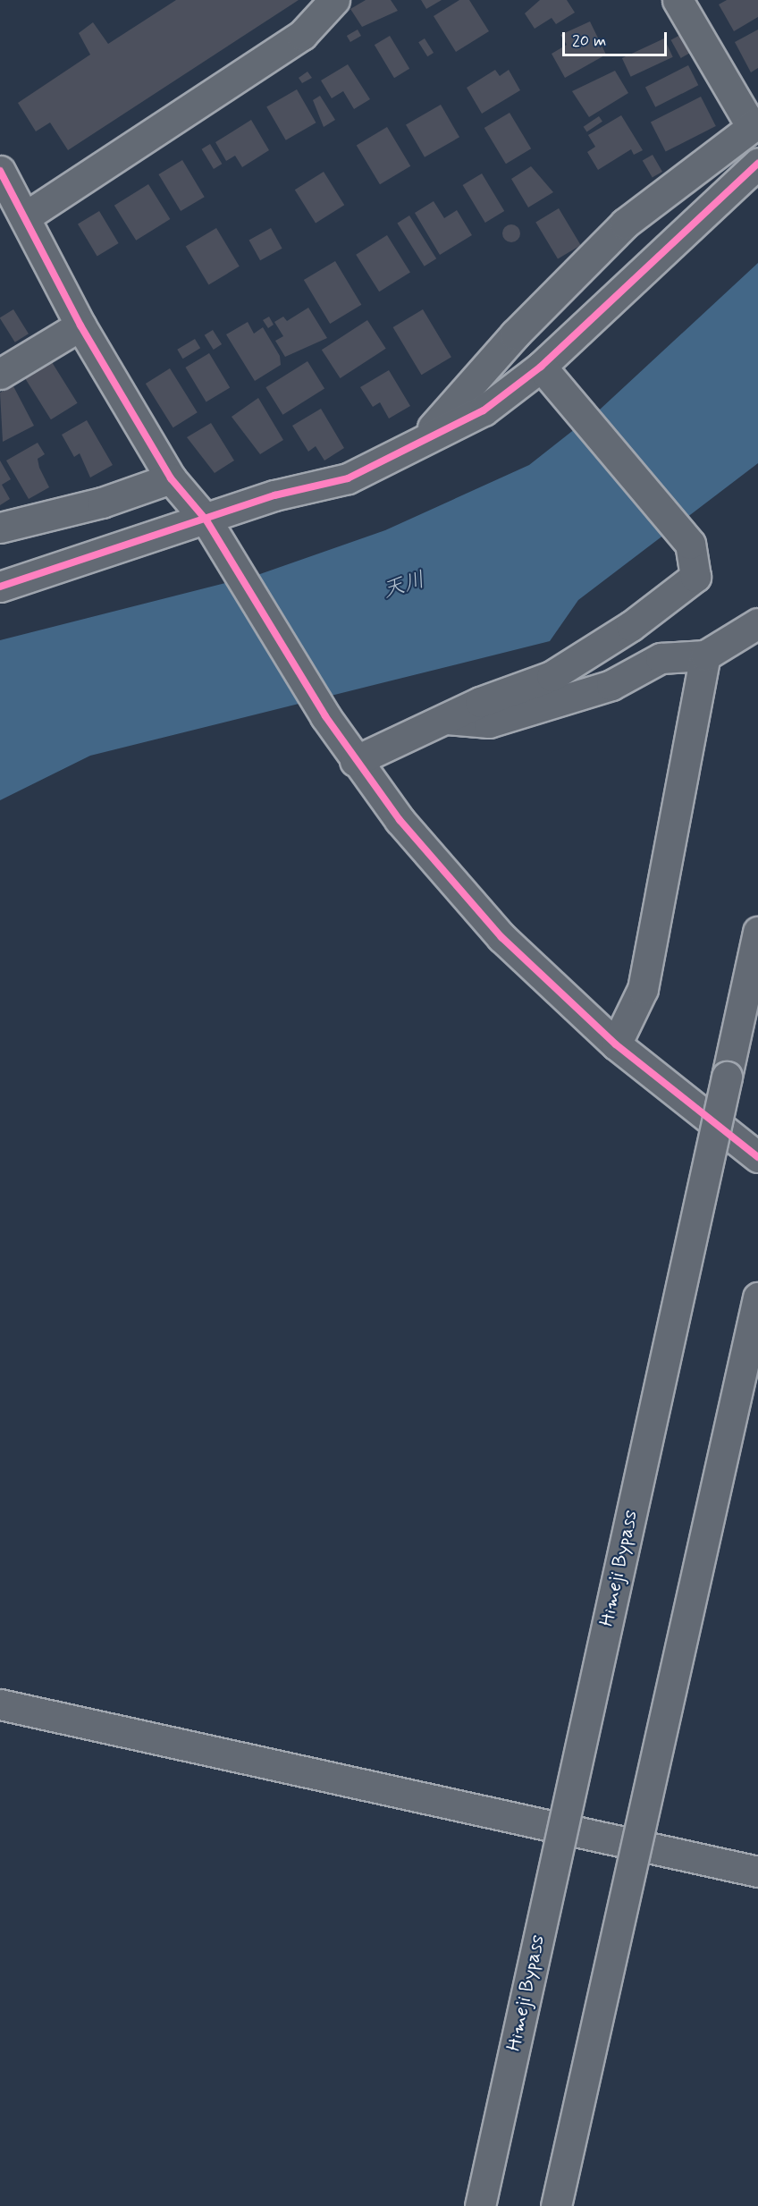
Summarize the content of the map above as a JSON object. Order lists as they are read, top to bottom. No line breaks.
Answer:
{"streets":{"main road":["Himeji Bypass"]},"water":["天川"],"scale_bar":"20 m"}
